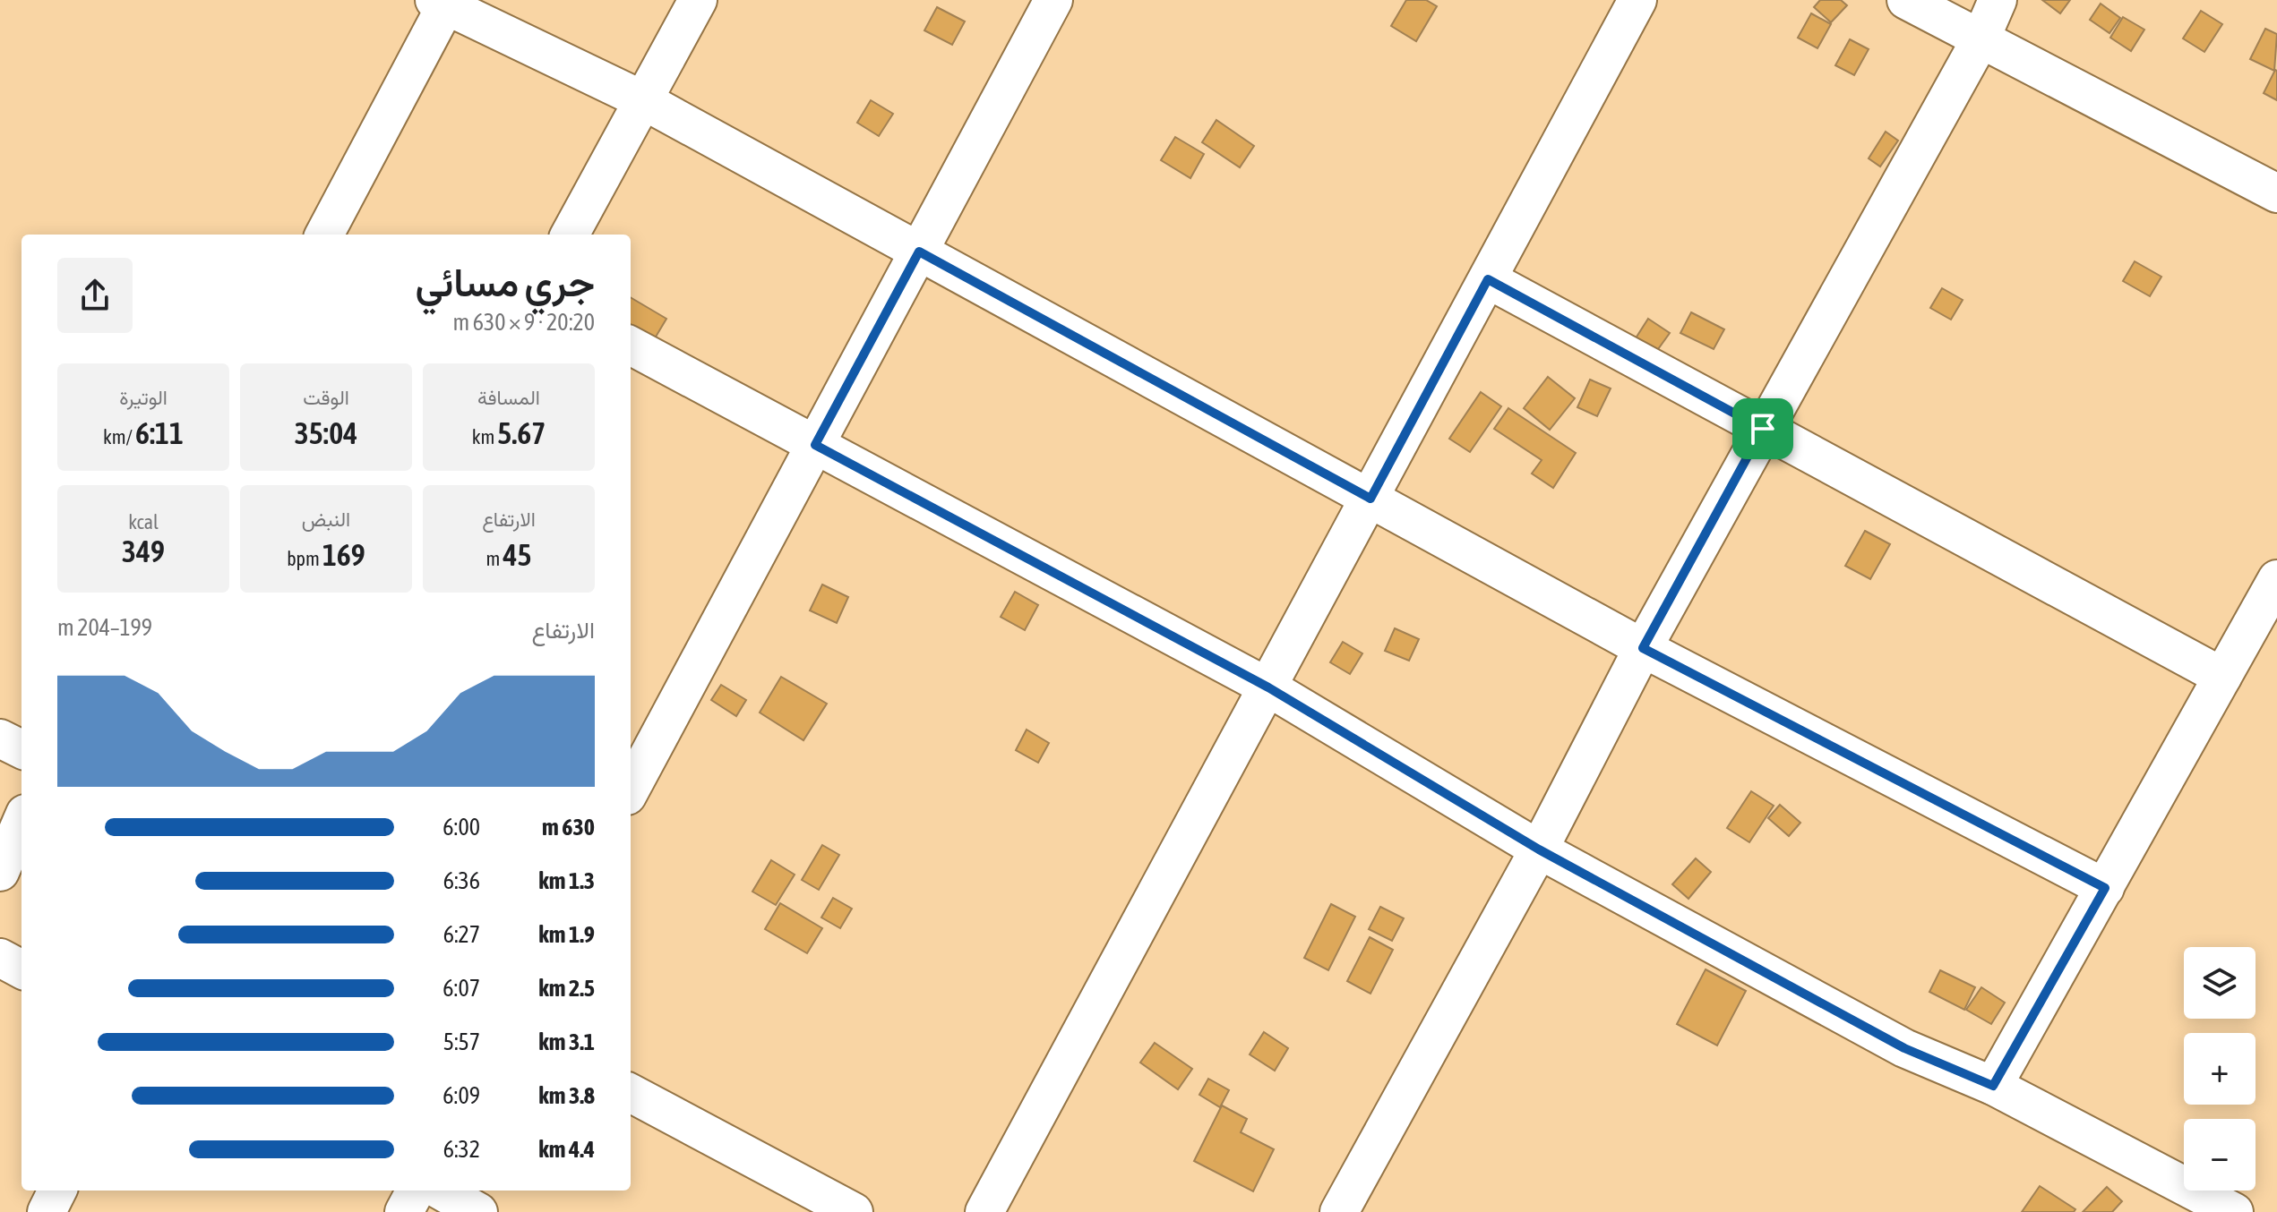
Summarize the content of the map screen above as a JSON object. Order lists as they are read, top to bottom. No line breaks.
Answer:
{"page":{"heading":["جري مسائي","20:20 · 9 × 630 m"],"stats":[["المسافة","5.67 km"],["الوقت","35:04"],["الوتيرة","6:11 /km"],["الارتفاع","45 m"],["النبض","169 bpm"],["kcal","349"]],"chart":["الارتفاع","199–204 m"],"list":[{"name":"630 m","note":"6:00"},{"name":"1.3 km","note":"6:36"},{"name":"1.9 km","note":"6:27"},{"name":"2.5 km","note":"6:07"},{"name":"3.1 km","note":"5:57"},{"name":"3.8 km","note":"6:09"},{"name":"4.4 km","note":"6:32"}],"map_buttons":["+","−"]}}
